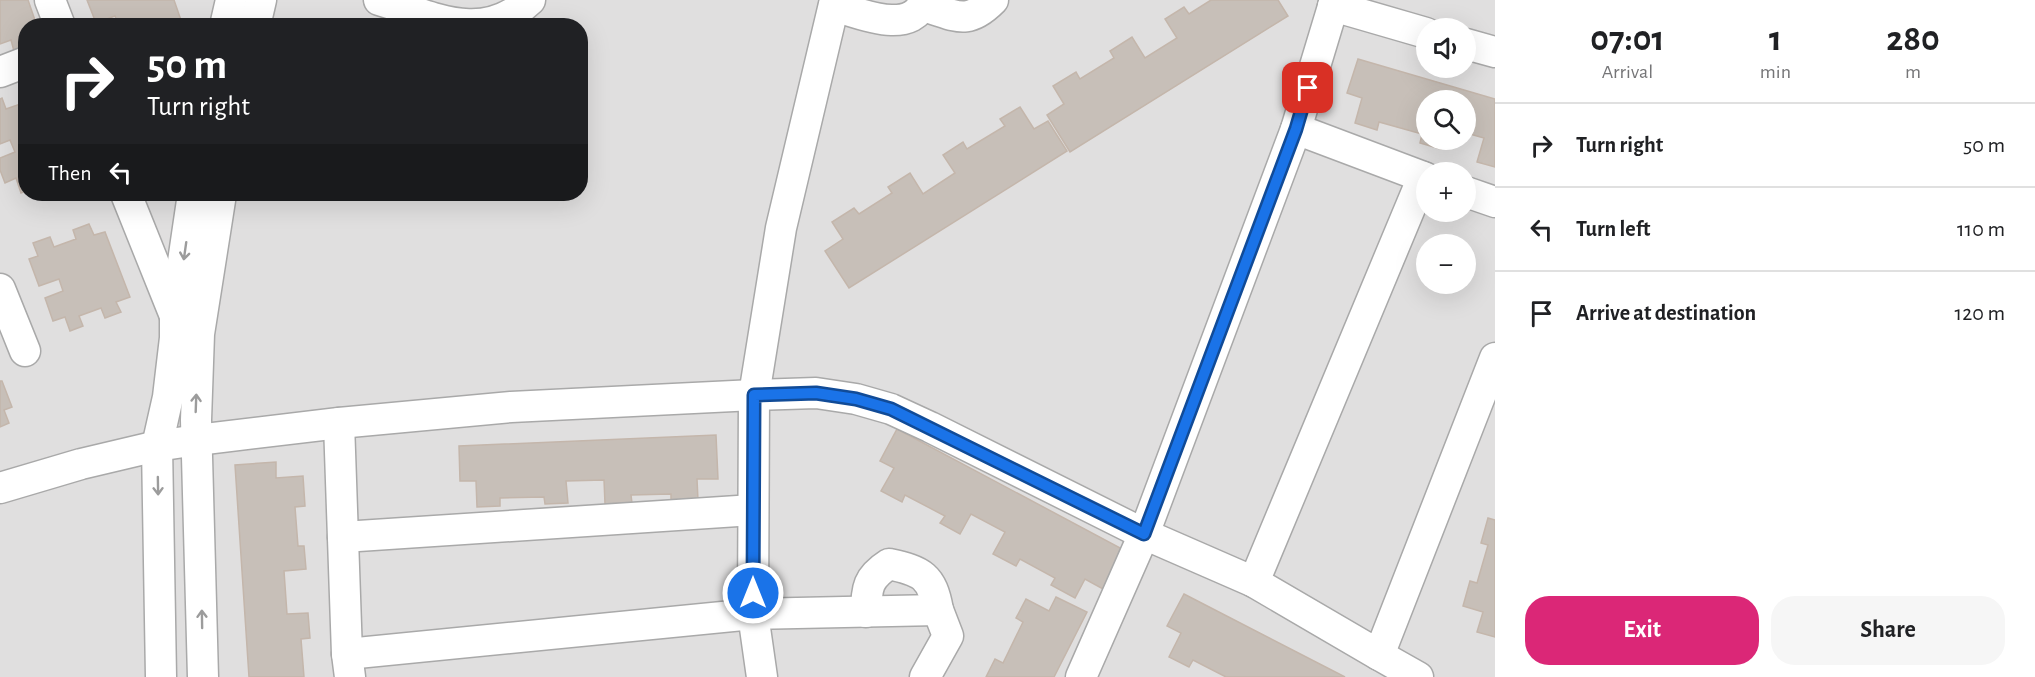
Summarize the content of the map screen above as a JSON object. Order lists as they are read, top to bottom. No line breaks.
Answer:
{"page":{"eta":["07:01","Arrival","1","min","280","m"],"map_buttons":["+","−"],"turn":["50 m","Turn right"],"list":[{"name":"Turn right","value":"50 m"},{"name":"Turn left","value":"110 m"},{"name":"Arrive at destination","value":"120 m"}],"then":"Then","buttons":["Exit","Share"]}}
